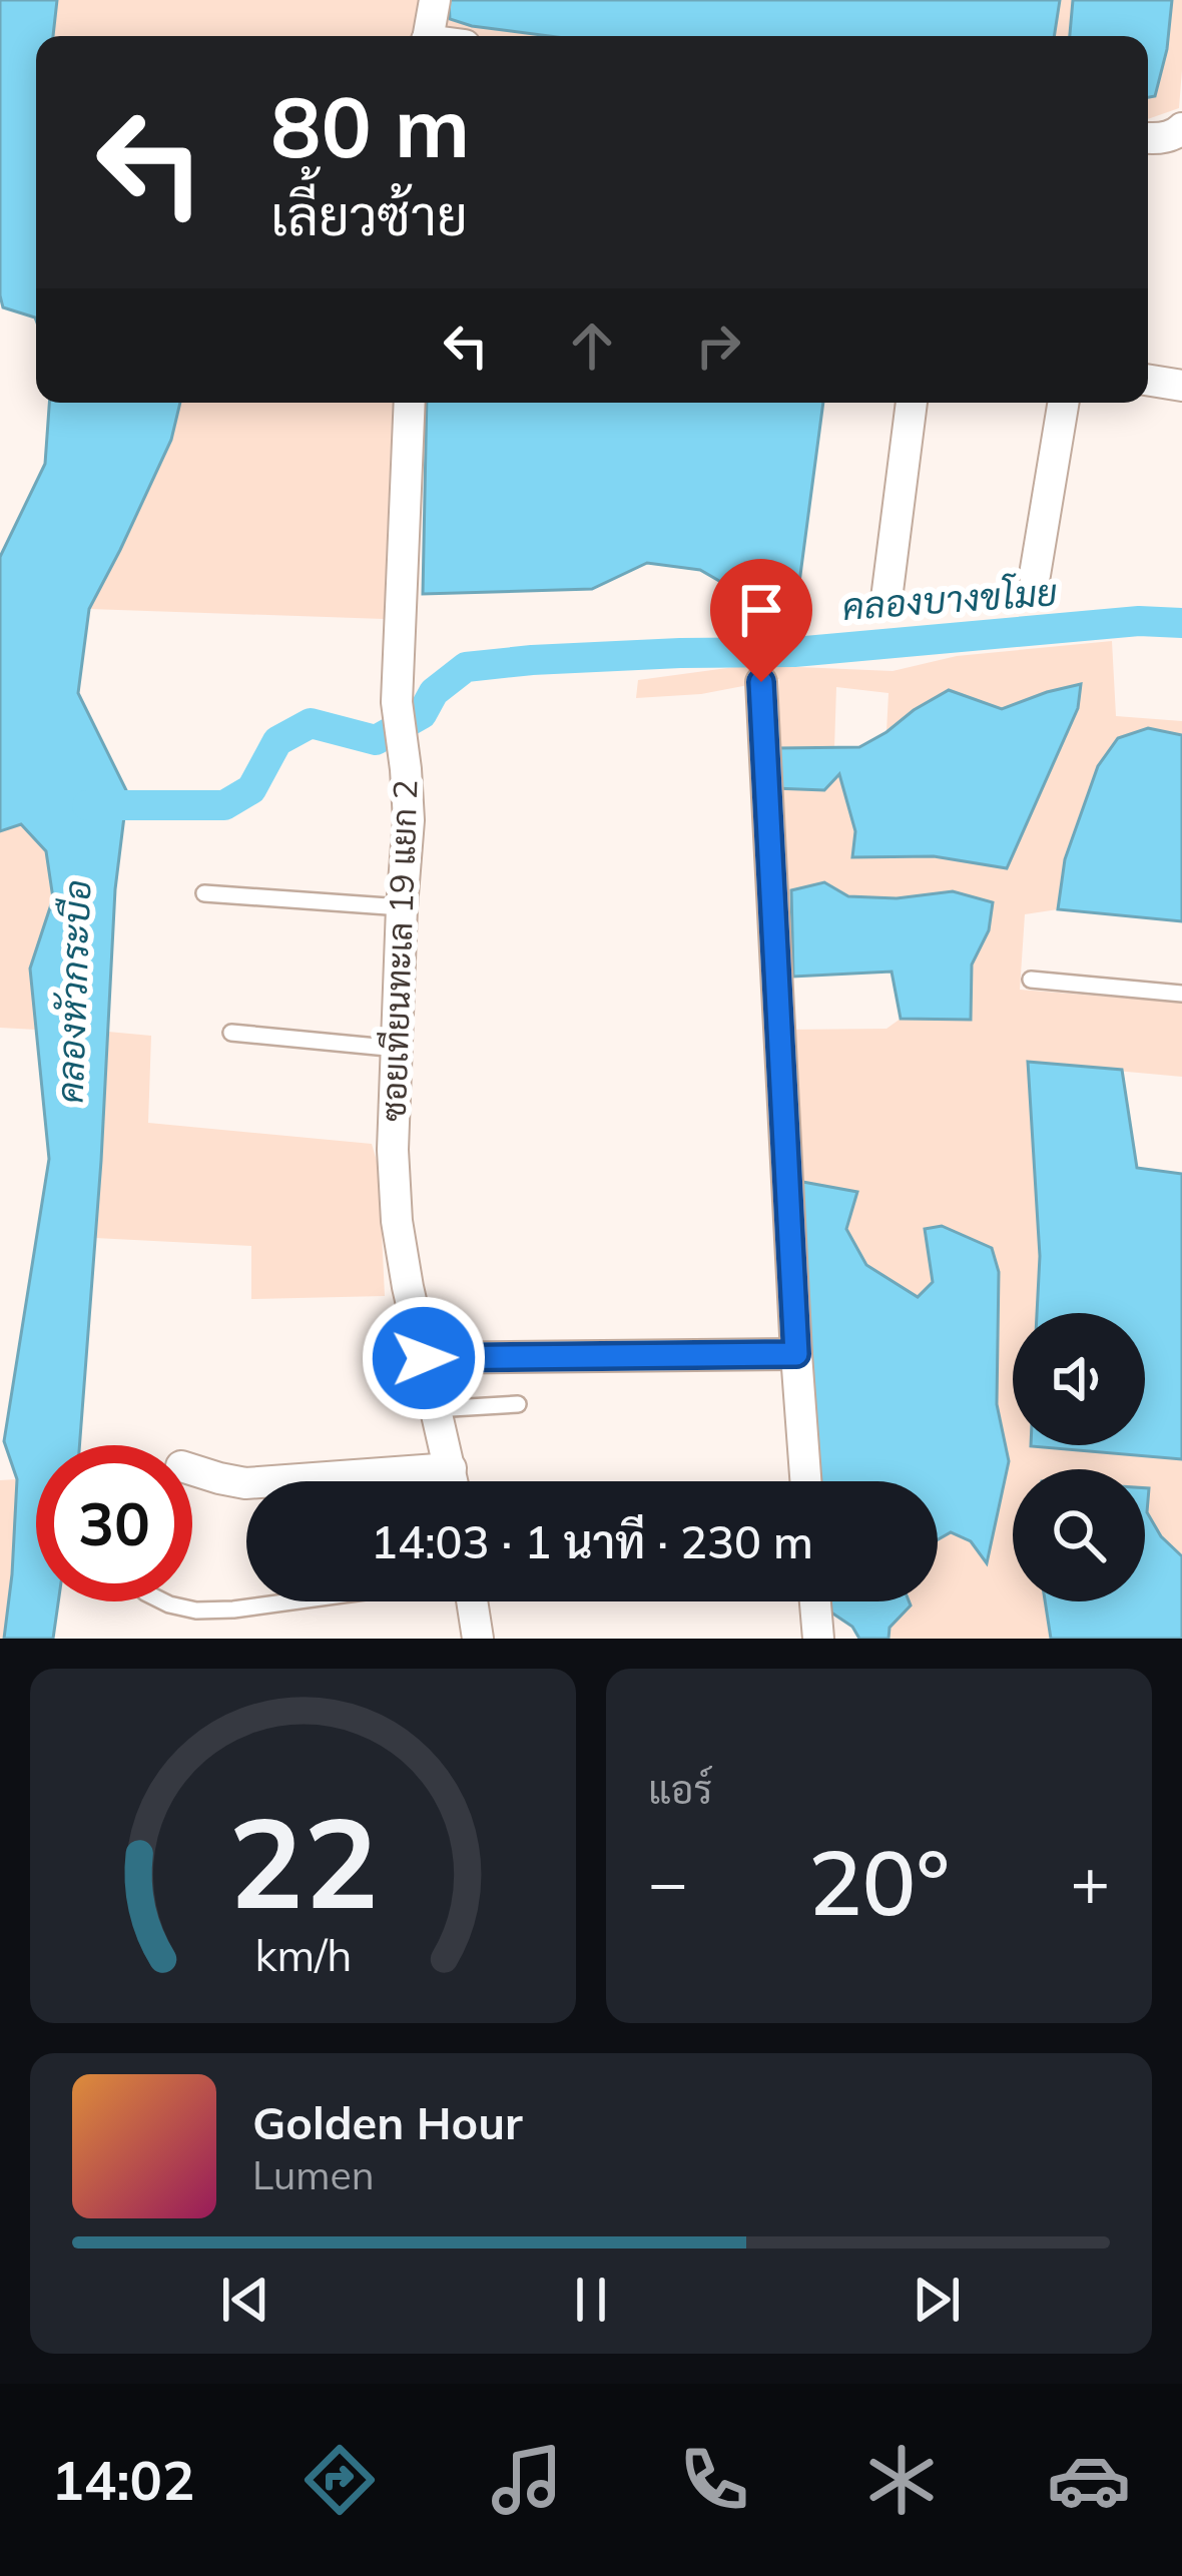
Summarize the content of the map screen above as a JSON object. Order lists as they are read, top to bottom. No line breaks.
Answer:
{"streets":{"street":["ซอยเทียนทะเล 19 แยก 2"]},"water":["คลองบางขโมย","คลองหัวกระบือ"],"page":{"turn":["80 m","เลี้ยวซ้าย"],"limit":"30","trip":"14:03 · 1 นาที · 230 m","tile":"แอร์","heat":["−","20°","+"],"song":["Golden Hour","Lumen"],"tabs":"14:02","gauge":["22","km/h"]}}
